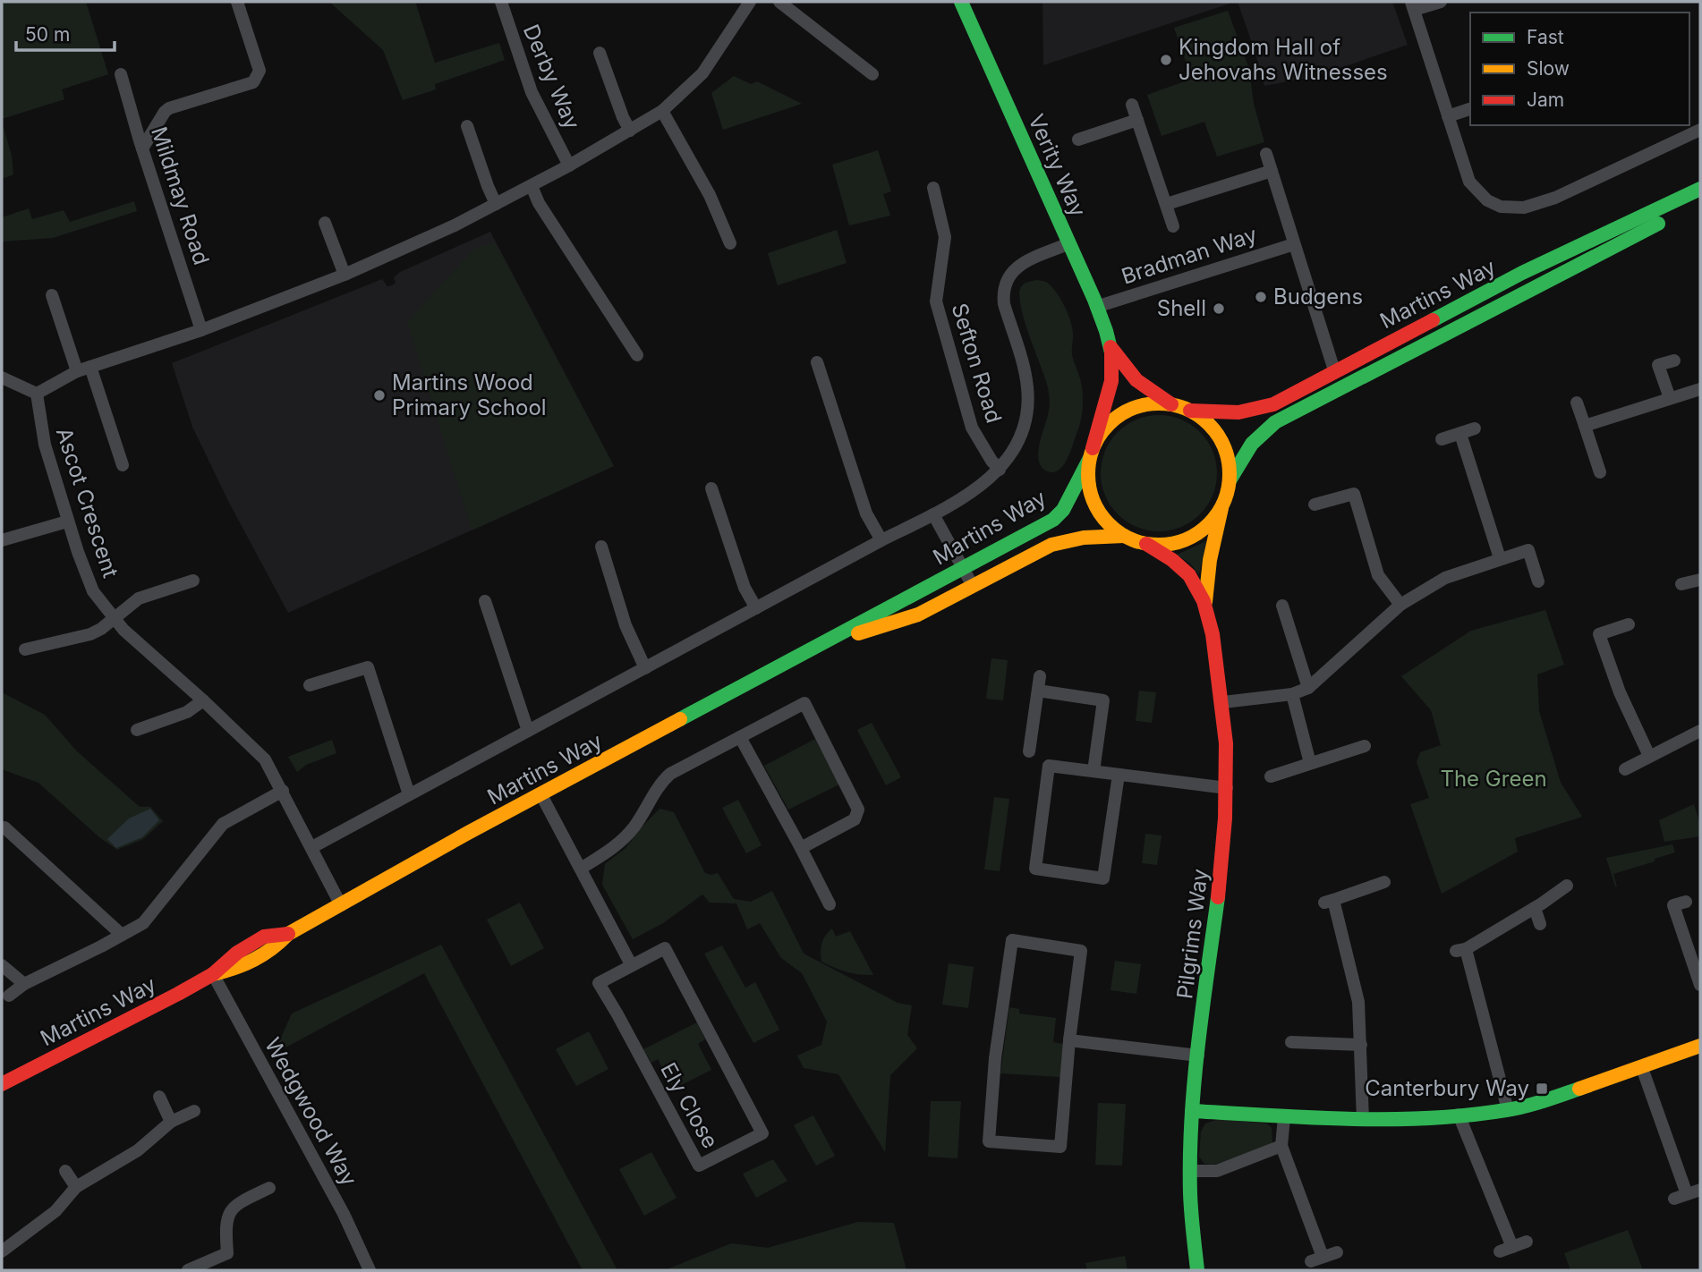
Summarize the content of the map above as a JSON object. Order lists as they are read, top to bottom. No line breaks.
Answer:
{"streets":{"street":["Derby Way","Verity Way","Mildmay Road","Bradman Way","Martins Way","Sefton Road","Ascot Crescent","Pilgrims Way","Ely Close","Wedgwood Way"]},"crossings":[["Verity Way","Bradman Way"],["Verity Way","Martins Way"],["Verity Way","Sefton Road"],["Verity Way","Pilgrims Way"],["Martins Way","Ascot Crescent"],["Martins Way","Pilgrims Way"],["Martins Way","Wedgwood Way"],["Sefton Road","Ascot Crescent"]],"parks":["The Green"],"places":{"other":["Kingdom Hall of Jehovahs Witnesses","Budgens","Shell","Martins Wood Primary School"],"transit":["Canterbury Way"]},"legend":["Fast","Slow","Jam"],"scale_bar":"50 m"}
